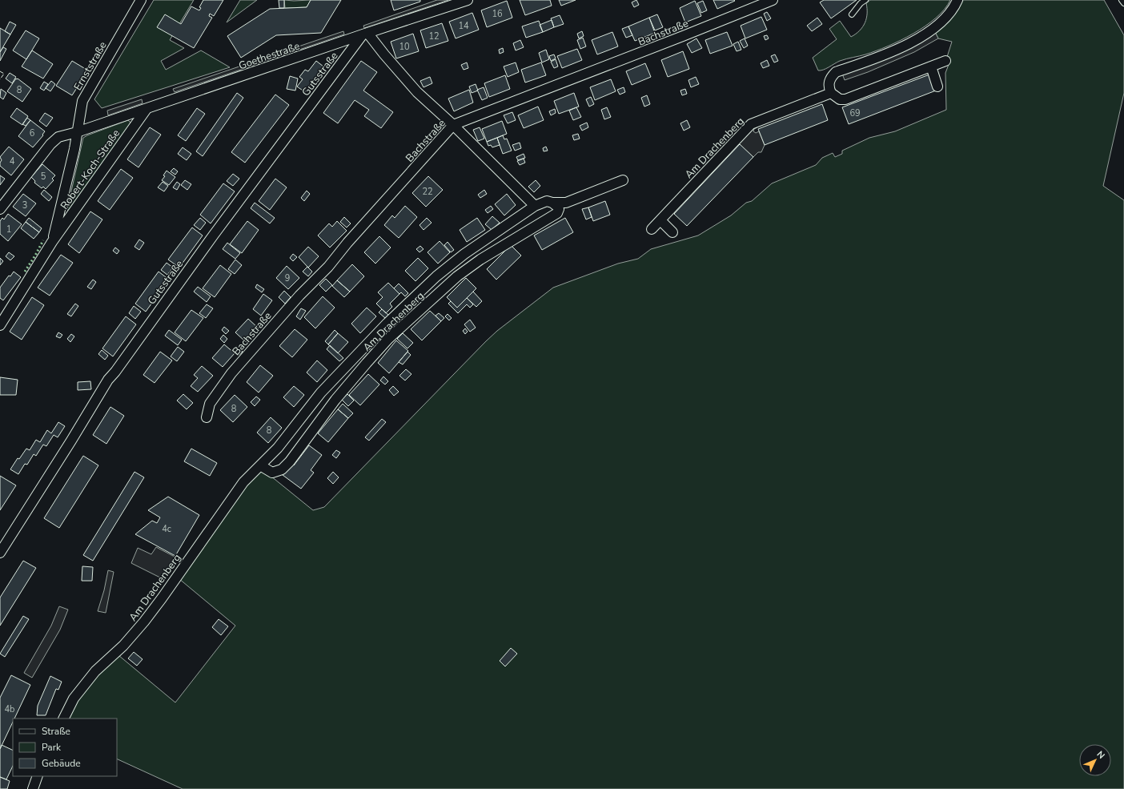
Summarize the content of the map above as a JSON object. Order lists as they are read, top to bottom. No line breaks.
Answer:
{"streets":{"street":["Bachstraße","Goethestraße","Ernststraße","Gutsstraße","Am Drachenberg","Robert-Koch-Straße"]},"crossings":[["Goethestraße","Ernststraße"],["Goethestraße","Gutsstraße"],["Goethestraße","Robert-Koch-Straße"],["Ernststraße","Robert-Koch-Straße"]],"house_numbers":["16","14","12","10","8","69","6","4","5","22","3","1","9","8","8","4c","4b"],"legend":["Straße","Park","Gebäude"],"north":"top right"}
